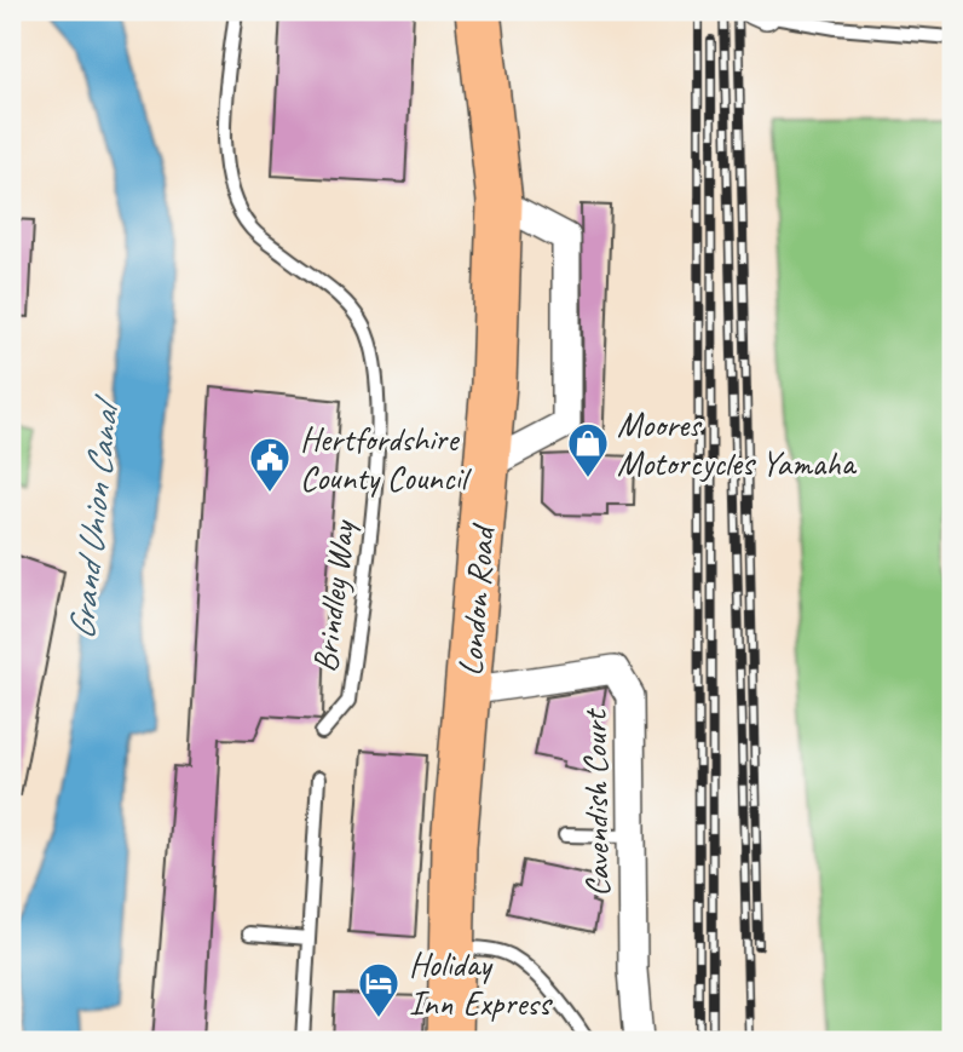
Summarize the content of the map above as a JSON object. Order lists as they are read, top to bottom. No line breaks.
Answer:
{"streets":{"main road":["London Road"],"street":["Cavendish Court"],"lane":["Brindley Way"]},"crossings":[["London Road","Cavendish Court"]],"water":["Grand Union Canal"],"places":{"shop":["Moores Motorcycles Yamaha"],"public building":["Hertfordshire County Council"],"hotel":["Holiday Inn Express"]}}
